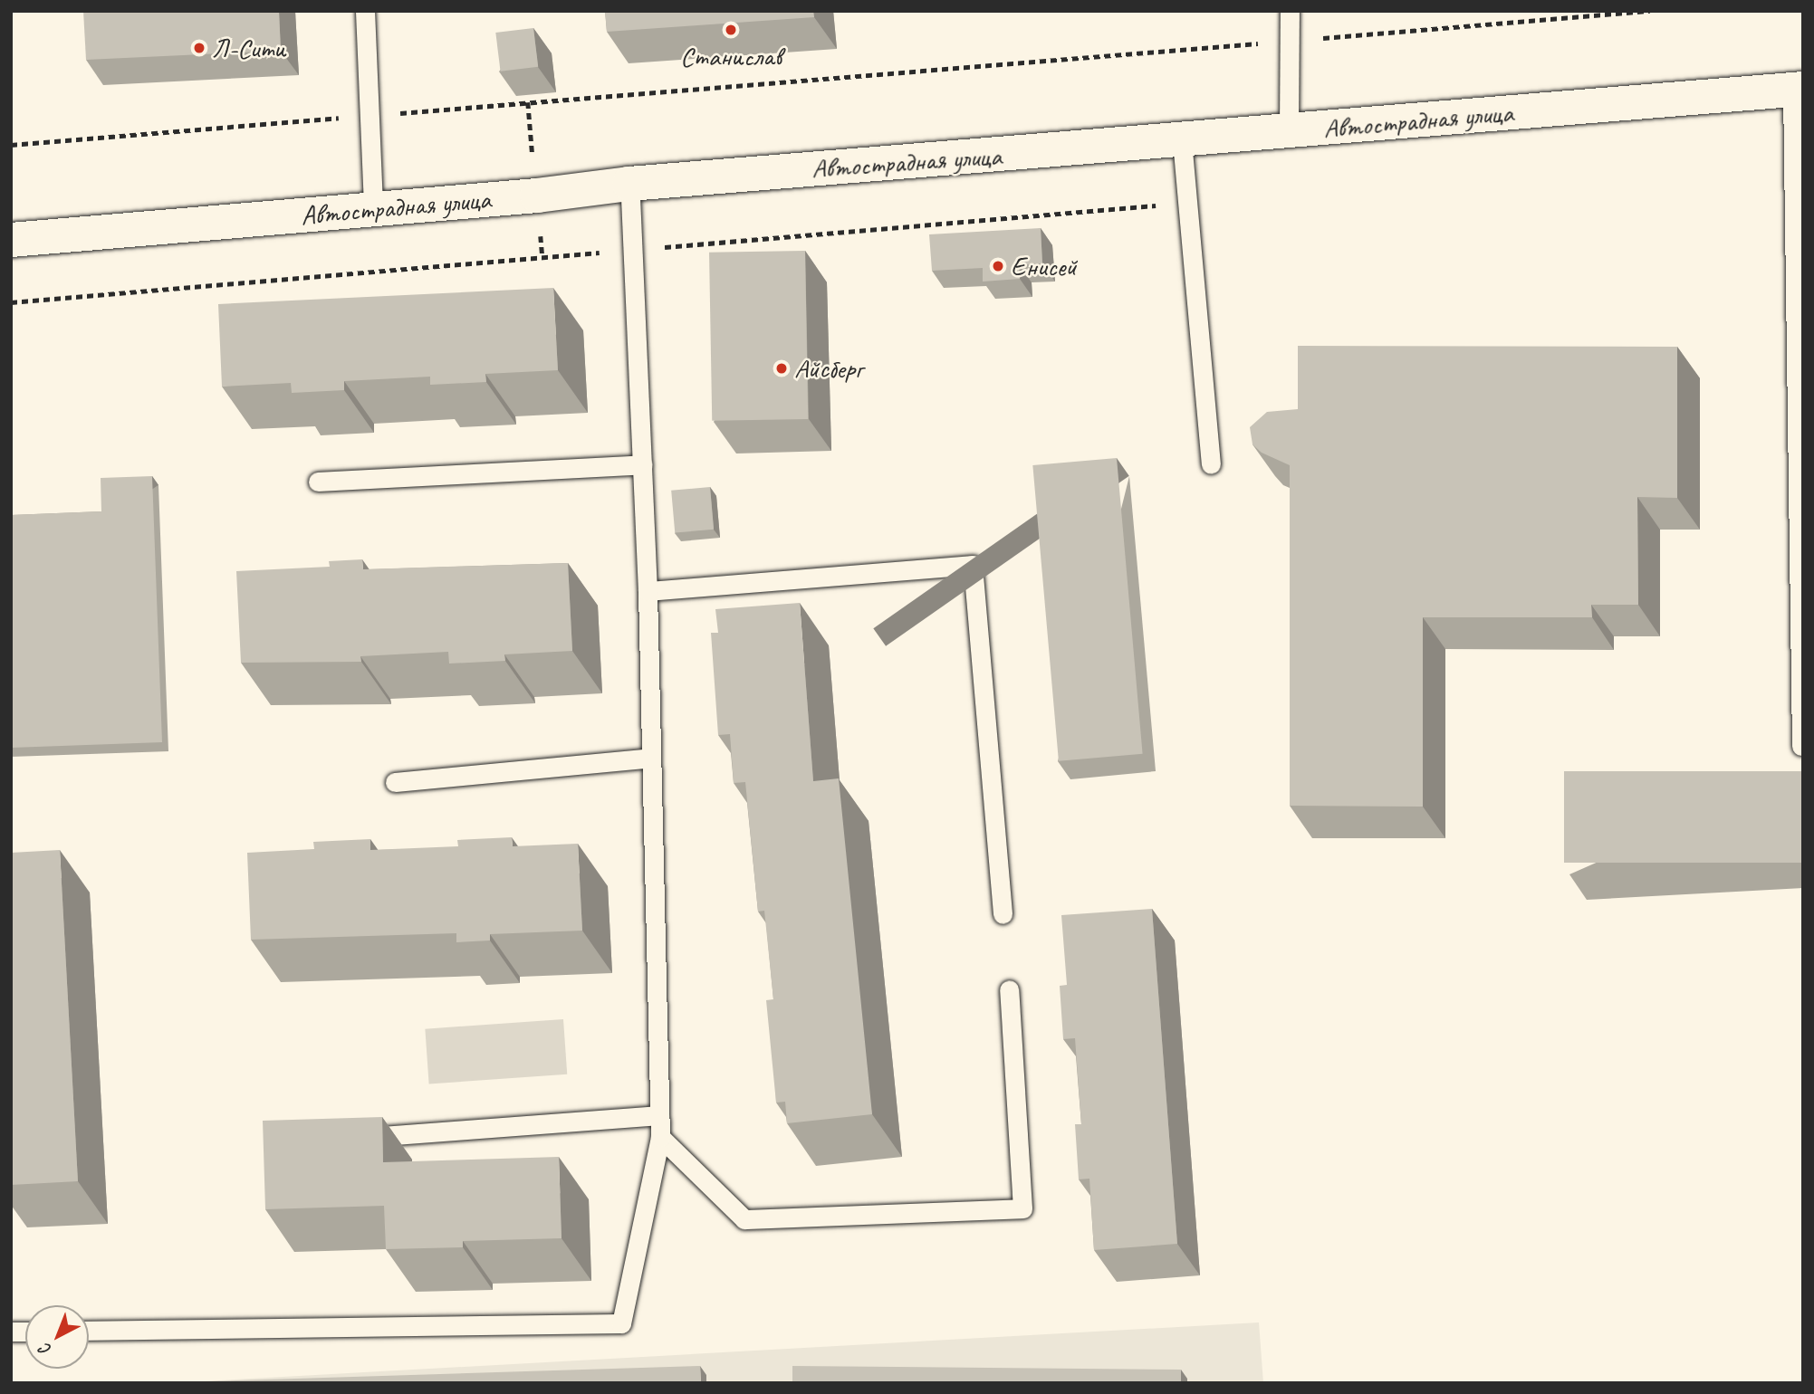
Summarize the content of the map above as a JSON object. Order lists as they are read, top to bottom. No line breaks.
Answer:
{"streets":{"main road":["Автострадная улица"]},"places":["Станислав","Л-Сити","Енисей","Айсберг"],"north":"bottom left"}
